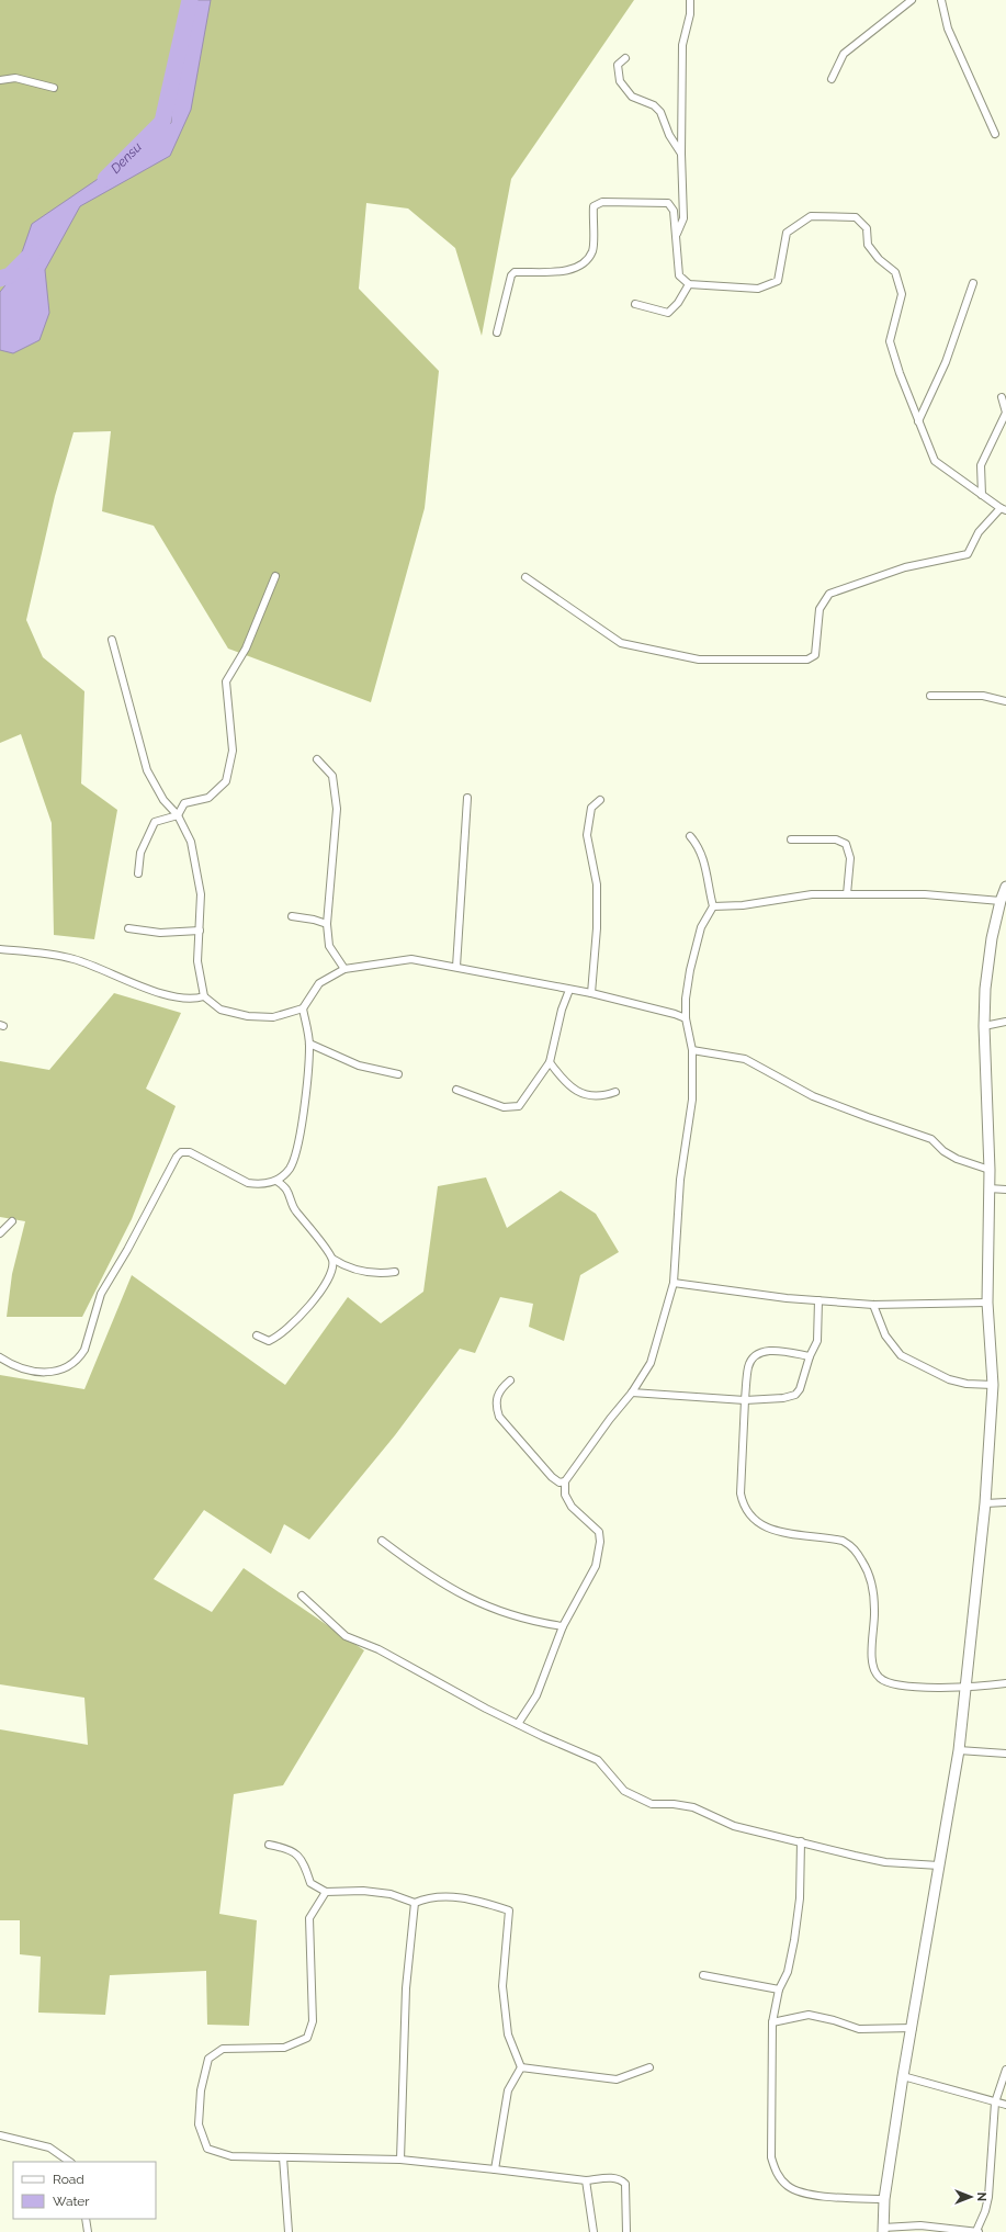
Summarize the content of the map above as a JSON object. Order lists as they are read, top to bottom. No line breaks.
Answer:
{"water":["Densu"],"legend":["Road","Water"],"north":"right"}
